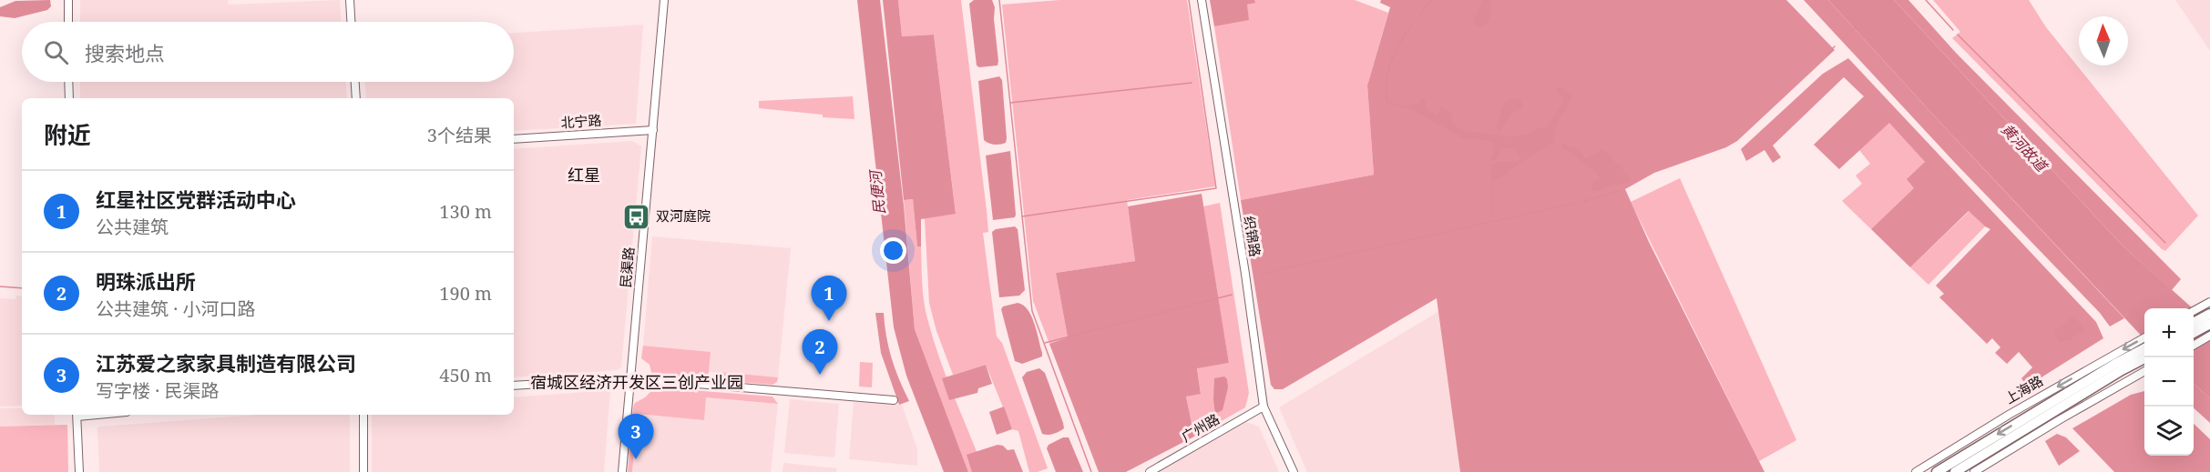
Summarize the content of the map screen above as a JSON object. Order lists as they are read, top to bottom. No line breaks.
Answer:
{"streets":{"highway":["上海路"],"street":["北宁路","织锦路","民渠路","广州路"]},"crossings":[["北宁路","民渠路"],["织锦路","广州路"]],"districts":["红星","宿城区经济开发区三创产业园"],"water":["黄河故道","民便河"],"places":{"bus stop":["双河庭院"]},"north":"top","page":{"search":"搜索地点","heading":["附近","3个结果"],"list":[{"mark":"1","name":"红星社区党群活动中心","note":"公共建筑","value":"130 m"},{"mark":"2","name":"明珠派出所","note":"公共建筑 · 小河口路","value":"190 m"},{"mark":"3","name":"江苏爱之家家具制造有限公司","note":"写字楼 · 民渠路","value":"450 m"}],"pins":["1","2","3"],"map_buttons":["+","−"]}}
